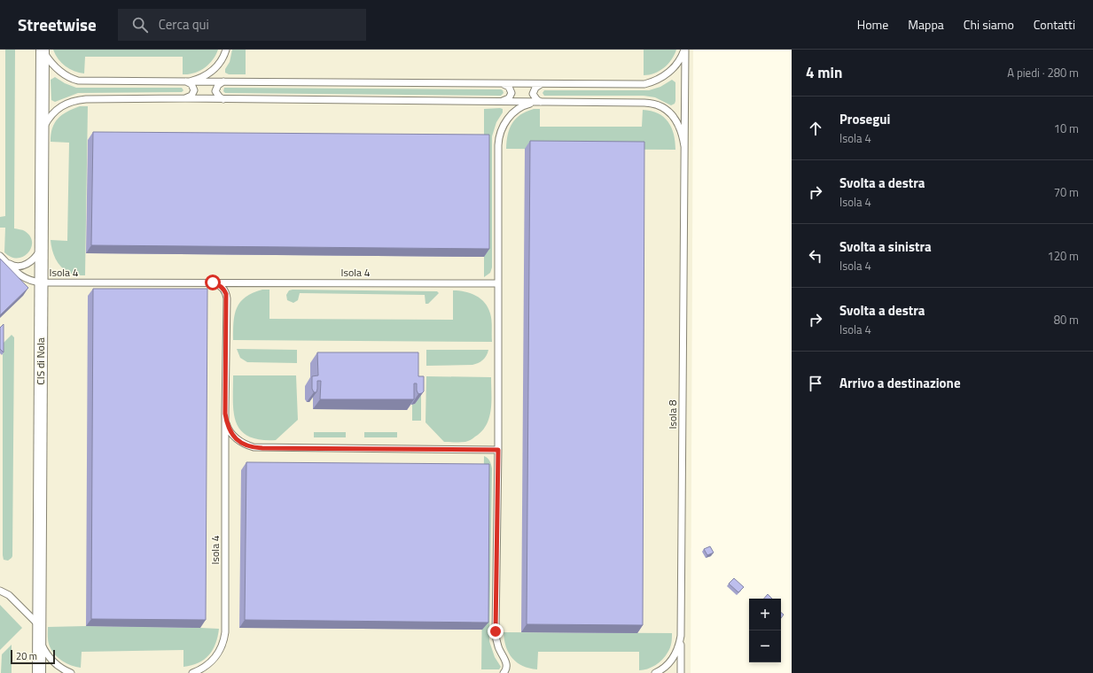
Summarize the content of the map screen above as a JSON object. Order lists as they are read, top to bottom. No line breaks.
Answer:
{"streets":{"street":["CIS di Nola"],"lane":["Isola 4","Isola 8"]},"crossings":[["Isola 4","CIS di Nola"]],"scale_bar":"20 m","page":{"header":"Streetwise","search":"Cerca qui","nav":["Home","Mappa","Chi siamo","Contatti"],"heading":["4 min","A piedi · 280 m"],"list":[["Prosegui","Isola 4","10 m"],["Svolta a destra","Isola 4","70 m"],["Svolta a sinistra","Isola 4","120 m"],["Svolta a destra","Isola 4","80 m"],"Arrivo a destinazione"],"map_buttons":["+","−"],"scale":"20 m"}}
